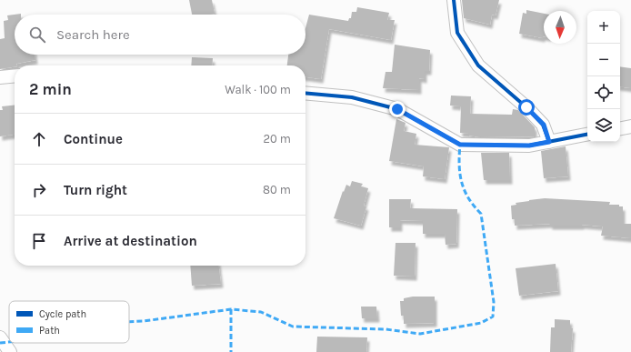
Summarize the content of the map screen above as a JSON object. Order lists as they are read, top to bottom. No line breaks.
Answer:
{"legend":["Cycle path","Path"],"north":"bottom","page":{"map_buttons":["+","−"],"search":"Search here","heading":["2 min","Walk · 100 m"],"list":[["Continue","20 m"],["Turn right","80 m"],"Arrive at destination"]}}
